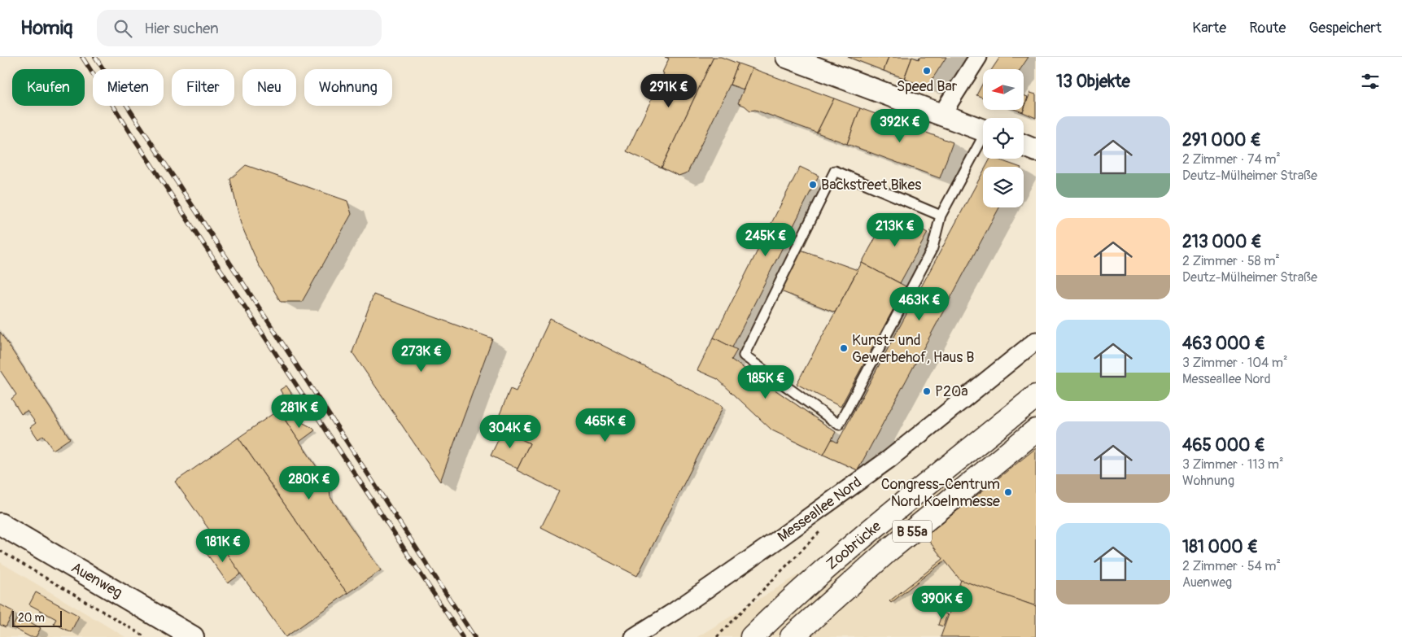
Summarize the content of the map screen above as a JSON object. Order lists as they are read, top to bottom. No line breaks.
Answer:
{"streets":{"highway":["B 55a","Zoobrücke"],"street":["Messeallee Nord","Auenweg"]},"places":["Speed Bar","Backstreet Bikes","Kunst- und Gewerbehof, Haus B","P20a","Congress-Centrum Nord Koelnmesse"],"scale_bar":"20 m","north":"left","page":{"header":"Homiq","search":"Hier suchen","nav":["Karte","Route","Gespeichert"],"heading":"13 Objekte","chip":["Kaufen","Mieten","Filter","Neu","Wohnung"],"price":["291K €","392K €","213K €","245K €","463K €","273K €","185K €","281K €","465K €","304K €","280K €","181K €","390K €"],"list":[{"name":"291 000 €","note":"2 Zimmer · 74 m² · Deutz-Mülheimer Straße"},{"name":"213 000 €","note":"2 Zimmer · 58 m² · Deutz-Mülheimer Straße"},{"name":"463 000 €","note":"3 Zimmer · 104 m² · Messeallee Nord"},{"name":"465 000 €","note":"3 Zimmer · 113 m² · Wohnung"},{"name":"181 000 €","note":"2 Zimmer · 54 m² · Auenweg"}],"scale":"20 m"}}
